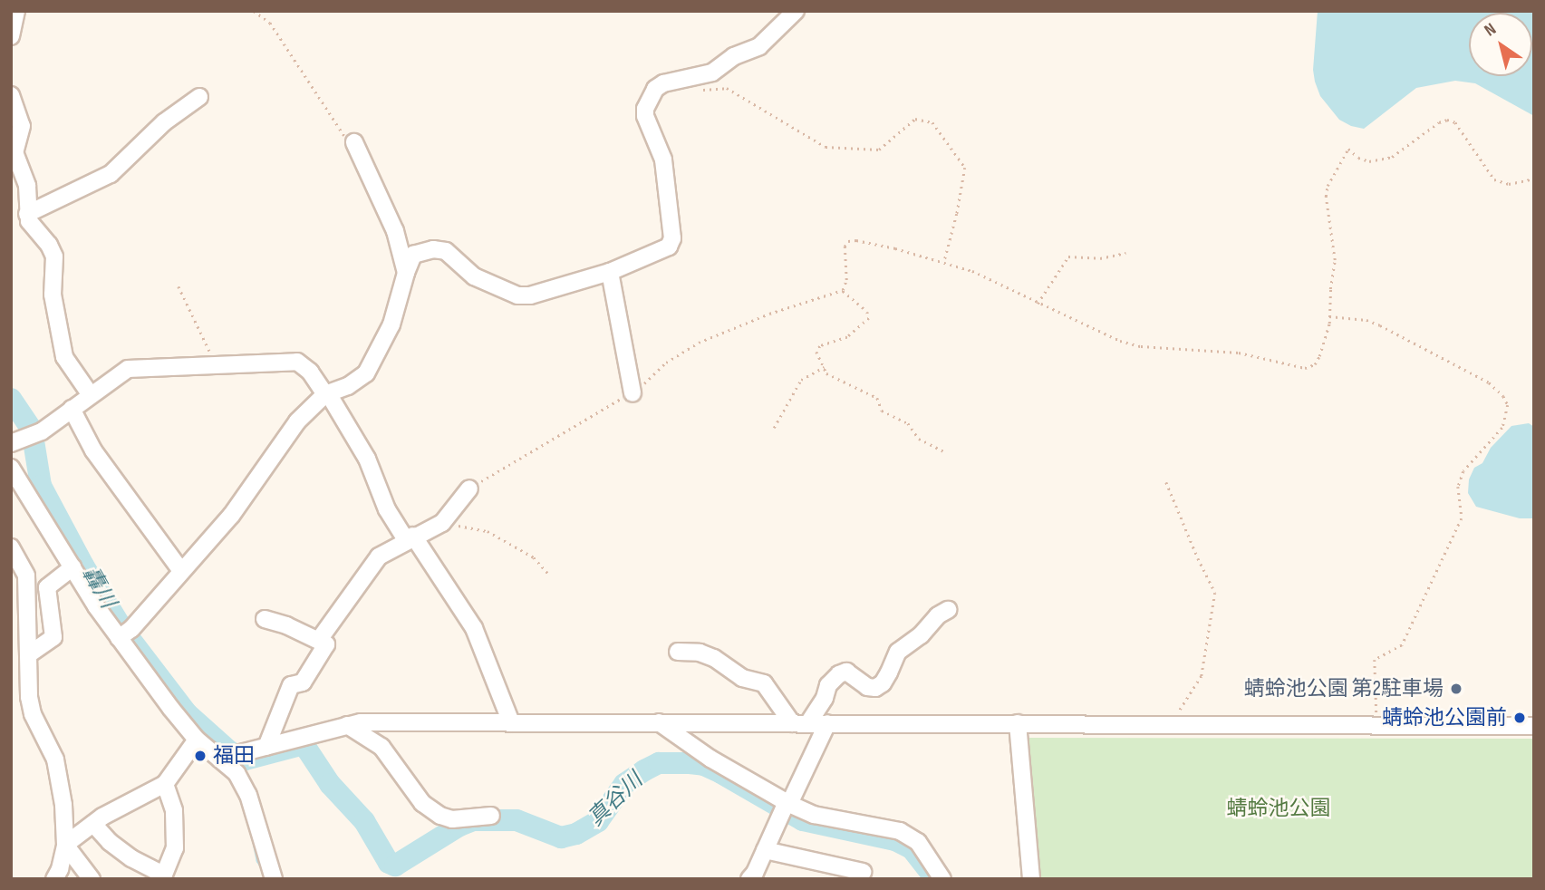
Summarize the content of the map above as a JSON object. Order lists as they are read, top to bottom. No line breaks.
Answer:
{"water":["轟川","真谷川"],"parks":["蜻蛉池公園"],"places":["蜻蛉池公園 第2駐車場","蜻蛉池公園前","福田"],"north":"top left"}
